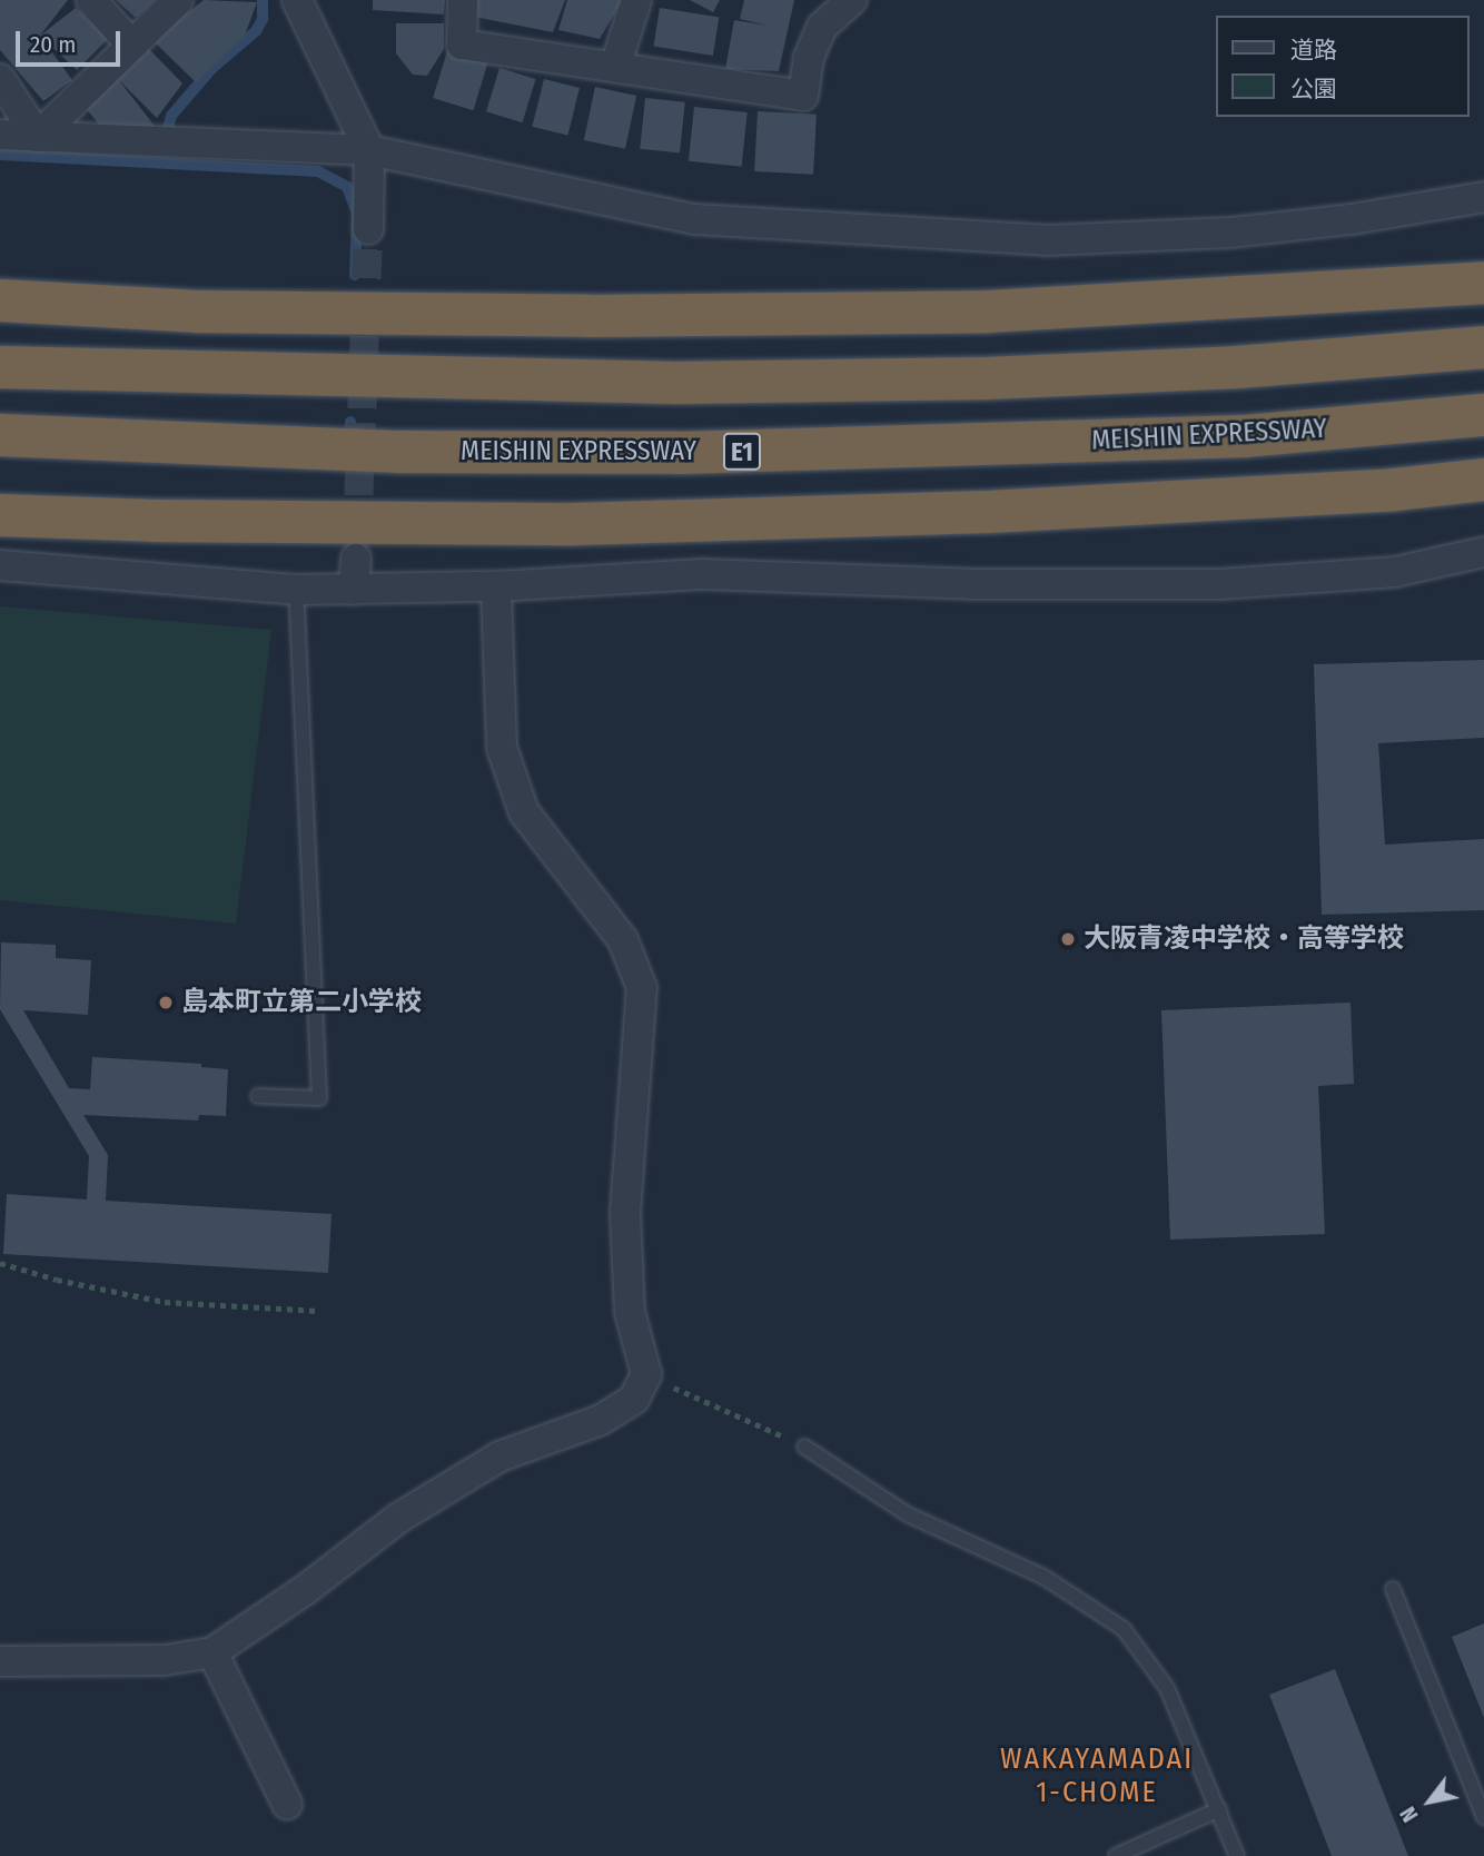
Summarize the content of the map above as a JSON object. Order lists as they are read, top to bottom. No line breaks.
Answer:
{"streets":{"highway":["MEISHIN EXPRESSWAY","E1"]},"districts":["WAKAYAMADAI 1-CHOME"],"places":["大阪青凌中学校・高等学校","島本町立第二小学校"],"legend":["道路","公園"],"scale_bar":"20 m","north":"bottom left"}
